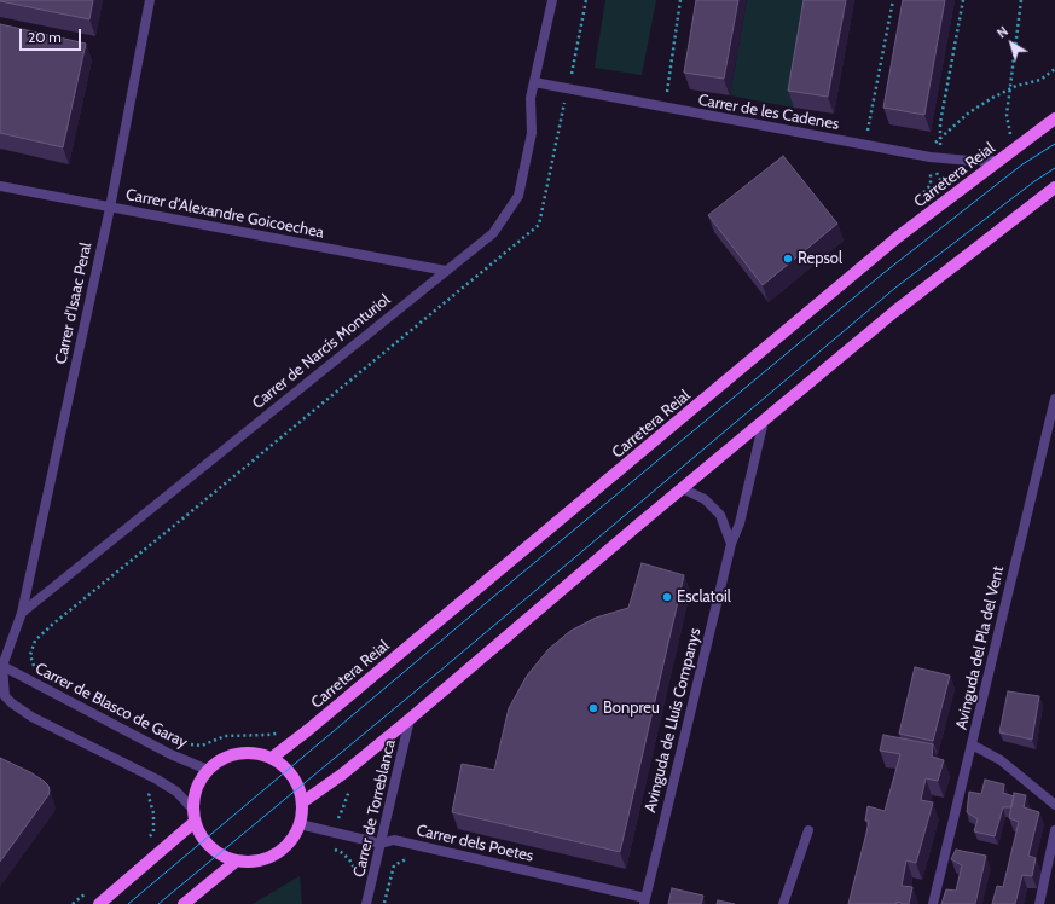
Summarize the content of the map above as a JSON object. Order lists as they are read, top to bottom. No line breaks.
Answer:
{"streets":{"main road":["Carretera Reial"],"street":["Carrer de les Cadenes","Carrer d'Alexandre Goicoechea","Carrer d'Isaac Peral","Carrer de Narcís Monturiol","Avinguda del Pla del Vent","Carrer de Blasco de Garay","Avinguda de Lluís Companys","Carrer de Torreblanca","Carrer dels Poetes"]},"crossings":[["Carrer de les Cadenes","Carretera Reial"],["Carrer de les Cadenes","Carrer de Narcís Monturiol"],["Carretera Reial","Carrer de Blasco de Garay"],["Carretera Reial","Carrer dels Poetes"],["Carrer d'Alexandre Goicoechea","Carrer d'Isaac Peral"],["Carrer d'Alexandre Goicoechea","Carrer de Narcís Monturiol"],["Carrer d'Isaac Peral","Carrer de Narcís Monturiol"],["Carrer de Blasco de Garay","Carrer dels Poetes"],["Avinguda de Lluís Companys","Carrer dels Poetes"],["Carrer de Torreblanca","Carrer dels Poetes"]],"places":["Repsol","Esclatoil","Bonpreu"],"scale_bar":"20 m","north":"top left"}
